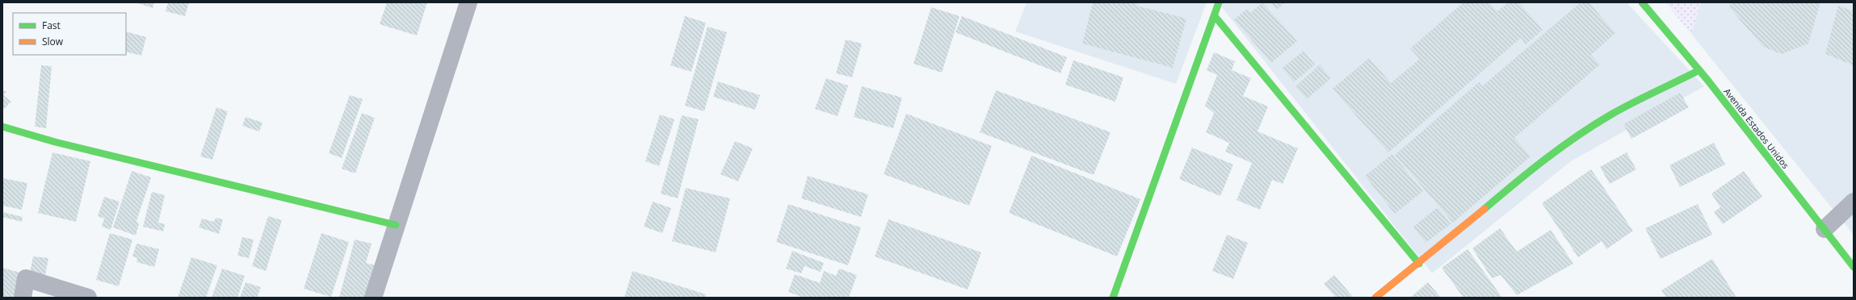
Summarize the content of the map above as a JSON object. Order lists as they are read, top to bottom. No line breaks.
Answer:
{"streets":{"street":["Avenida Estados Unidos"]},"legend":["Fast","Slow"]}
